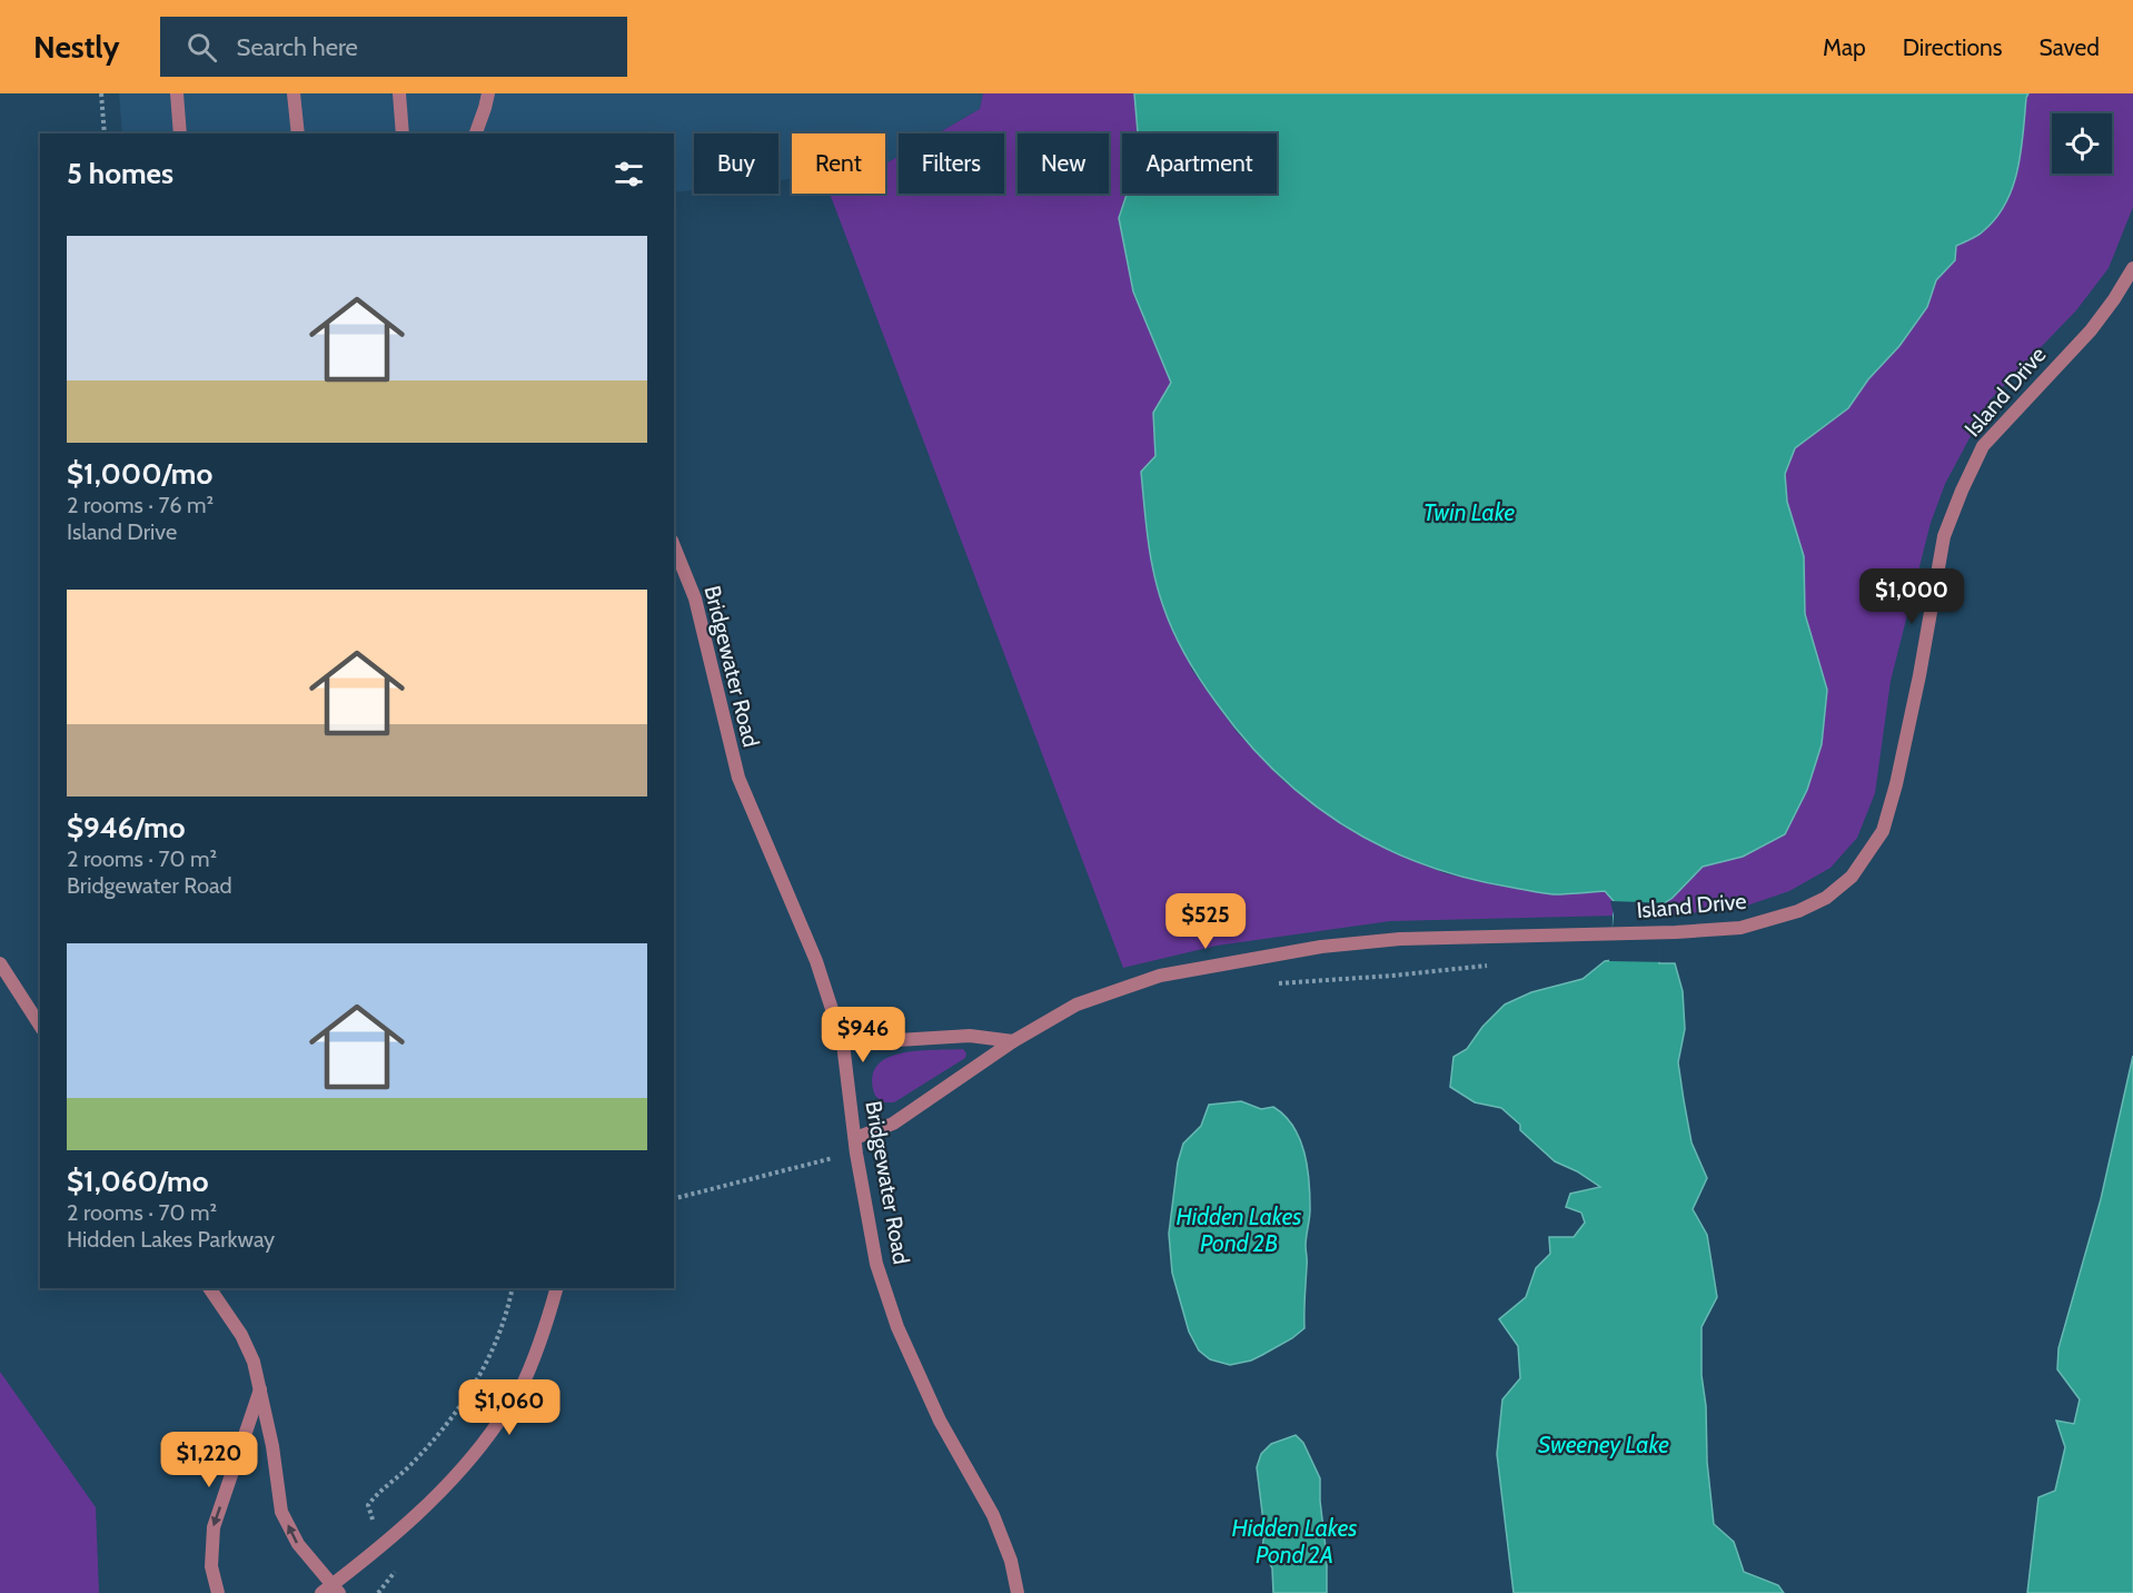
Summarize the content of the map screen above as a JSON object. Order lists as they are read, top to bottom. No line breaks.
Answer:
{"streets":{"street":["Island Drive","Bridgewater Road"]},"crossings":[["Island Drive","Bridgewater Road"]],"water":["Twin Lake","Hidden Lakes Pond 2B","Sweeney Lake","Hidden Lakes Pond 2A"],"page":{"header":"Nestly","search":"Search here","nav":["Map","Directions","Saved"],"chip":["Buy","Rent","Filters","New","Apartment"],"heading":"5 homes","list":[{"name":"$1,000/mo","note":"2 rooms · 76 m² · Island Drive"},{"name":"$946/mo","note":"2 rooms · 70 m² · Bridgewater Road"},{"name":"$1,060/mo","note":"2 rooms · 70 m² · Hidden Lakes Parkway"}],"price":["$1,000","$525","$946","$1,060","$1,220"]}}
